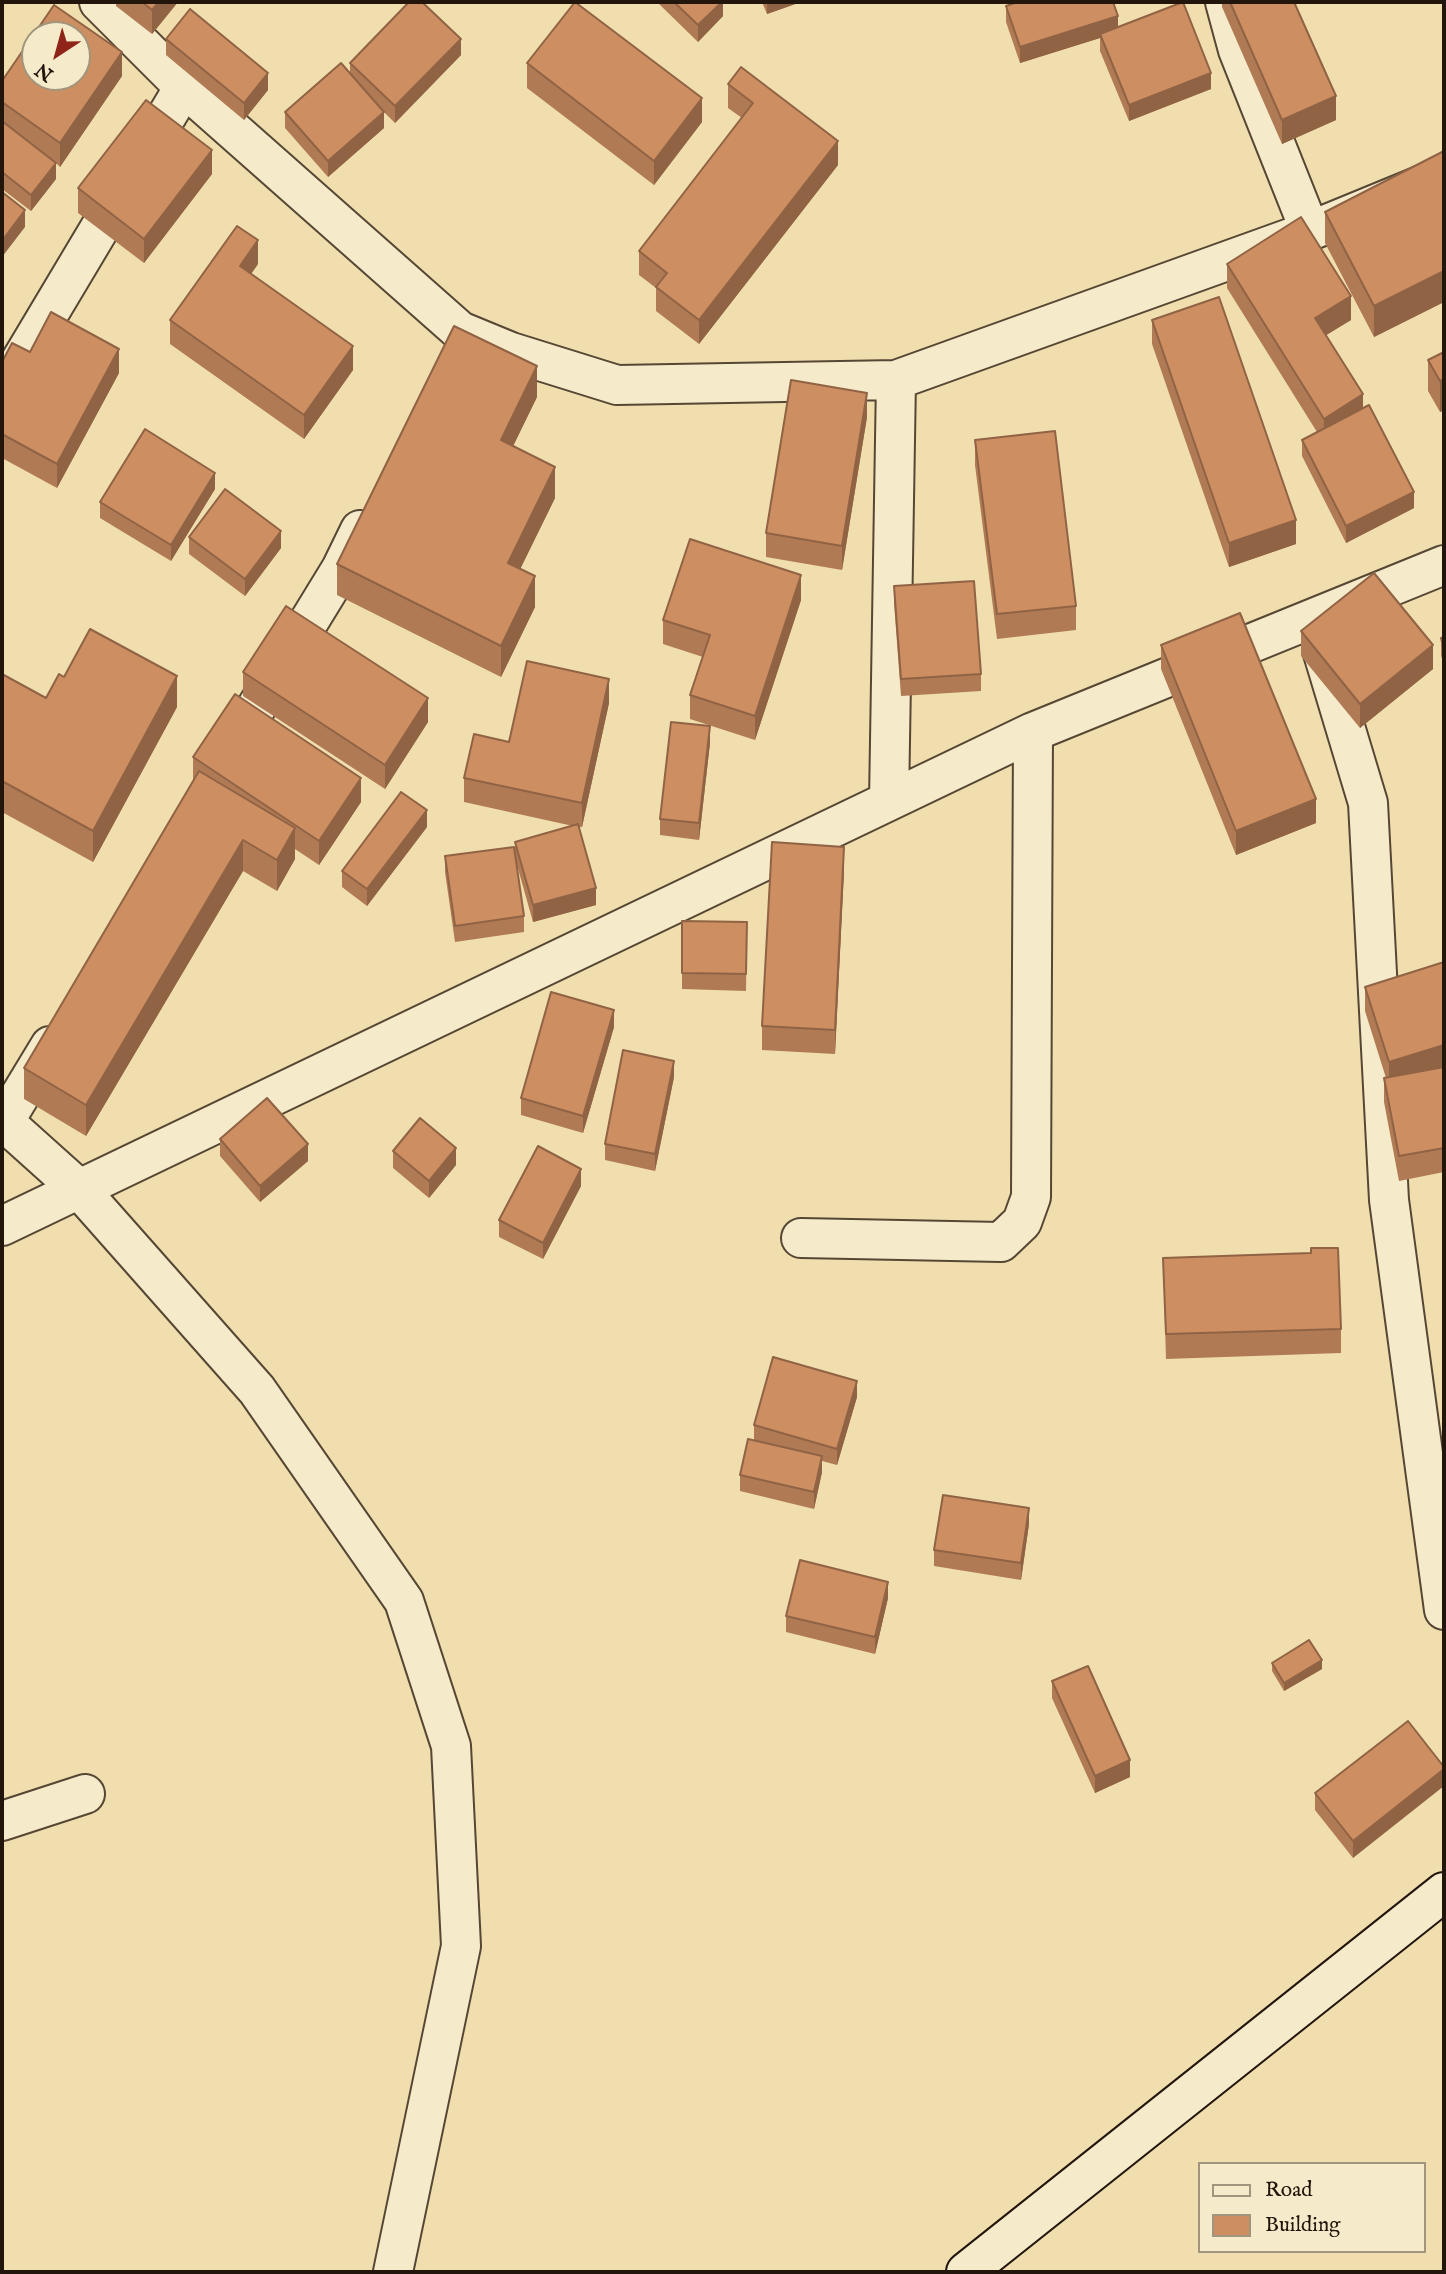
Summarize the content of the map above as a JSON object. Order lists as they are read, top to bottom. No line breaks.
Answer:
{"legend":["Road","Building"],"north":"bottom left"}
